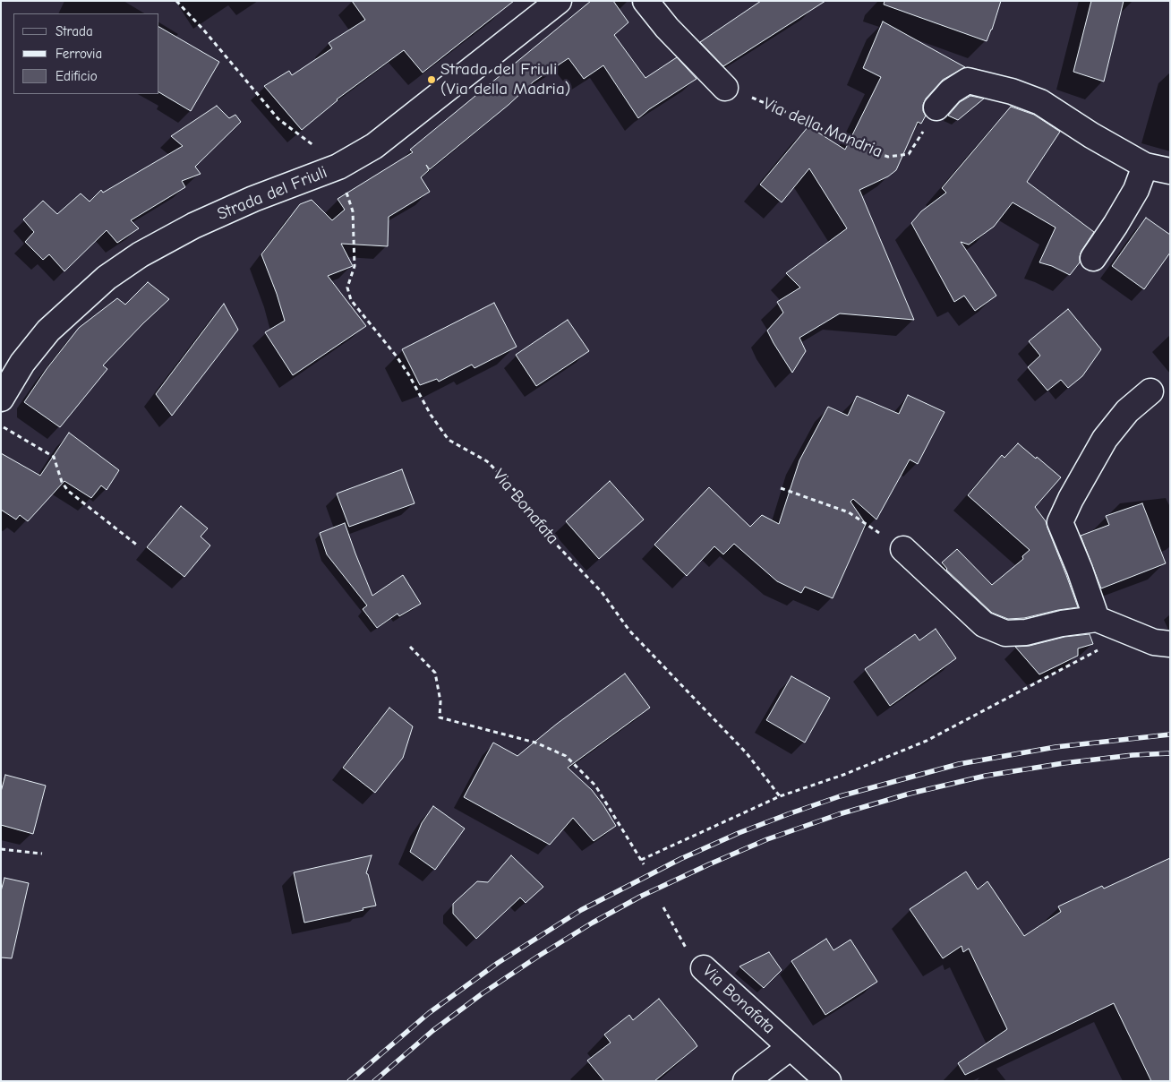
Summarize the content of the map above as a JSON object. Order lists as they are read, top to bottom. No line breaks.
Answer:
{"streets":{"street":["Strada del Friuli","Via Bonafata"],"path":["Via della Mandria"]},"crossings":[["Strada del Friuli","Via Bonafata"]],"places":["Strada del Friuli (Via della Madria)"],"legend":["Strada","Ferrovia","Edificio"]}
